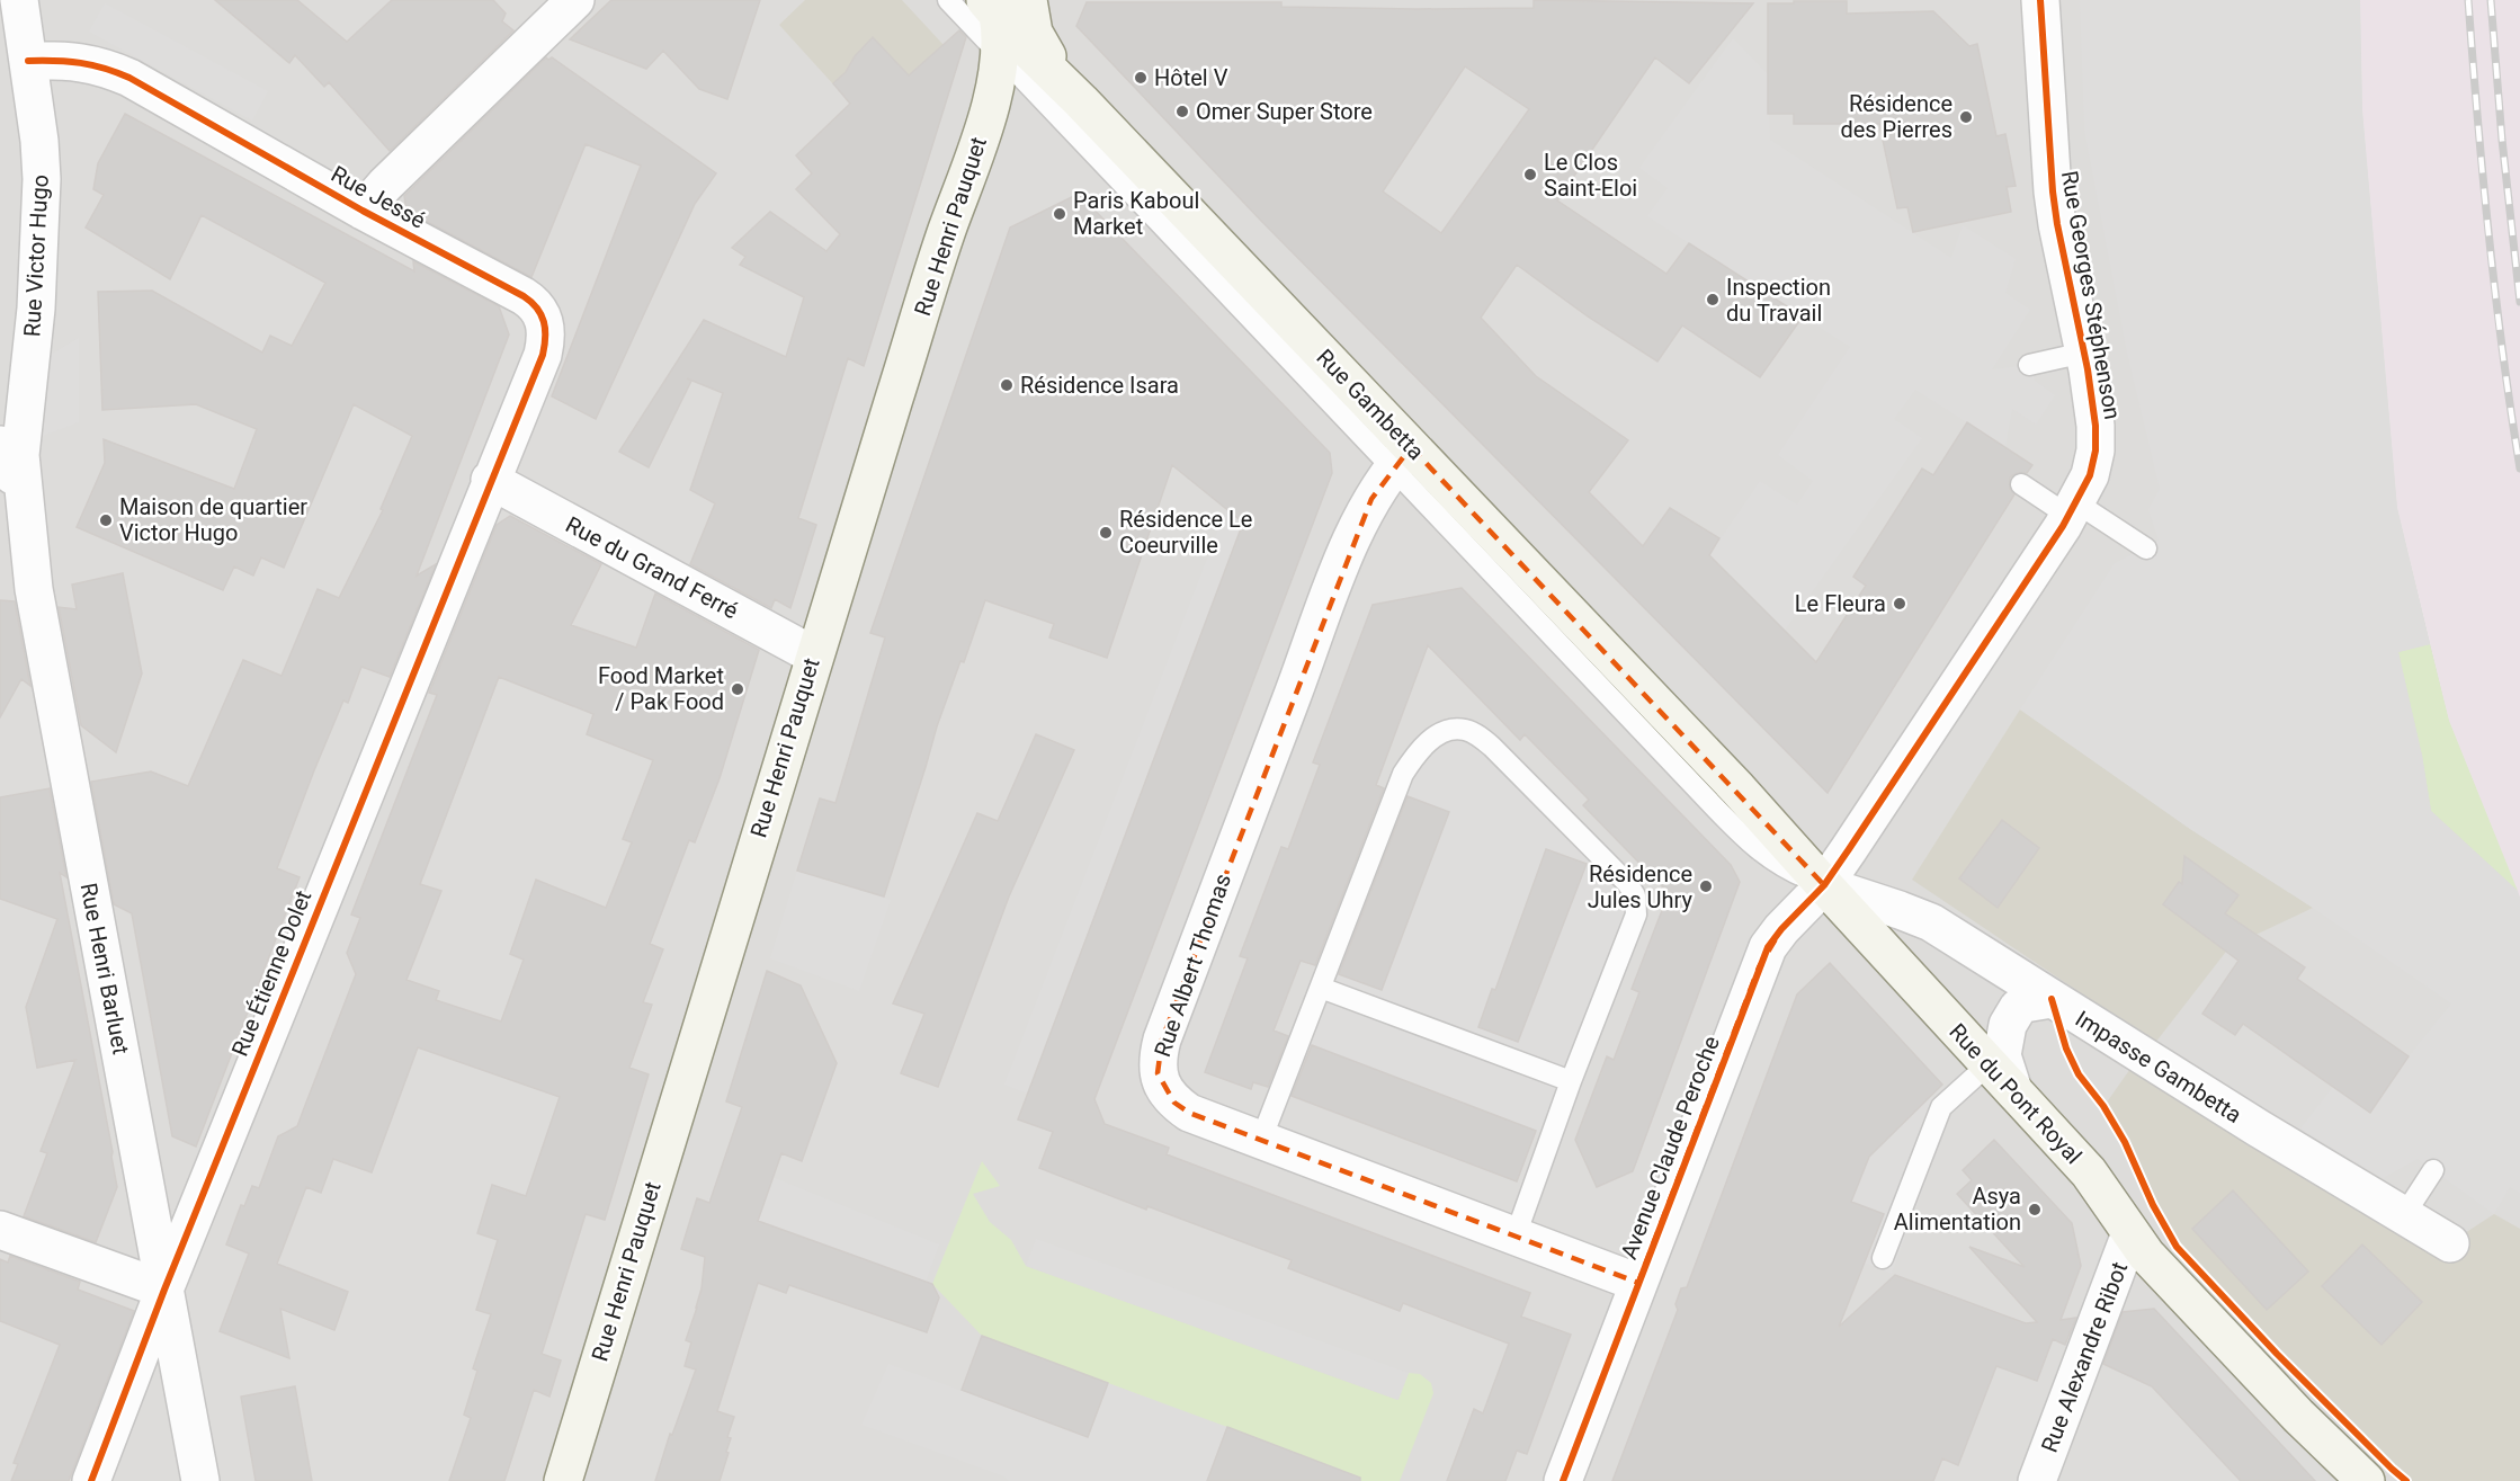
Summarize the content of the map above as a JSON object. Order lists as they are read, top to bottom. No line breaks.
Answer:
{"streets":{"main road":["Rue Henri Pauquet","Rue Gambetta","Rue du Pont Royal"],"street":["Rue Jessé","Rue Victor Hugo","Rue Georges Stéphenson","Rue du Grand Ferré","Rue Albert Thomas","Rue Henri Barluet","Rue Étienne Dolet","Impasse Gambetta","Avenue Claude Peroche","Rue Alexandre Ribot"]},"crossings":[["Rue Jessé","Rue Victor Hugo"],["Rue Jessé","Rue du Grand Ferré"],["Rue Jessé","Rue Étienne Dolet"],["Rue Henri Pauquet","Rue Gambetta"],["Rue Henri Pauquet","Rue du Grand Ferré"],["Rue Victor Hugo","Rue Henri Barluet"],["Rue Georges Stéphenson","Avenue Claude Peroche"],["Rue Gambetta","Rue Albert Thomas"],["Rue Gambetta","Rue du Pont Royal"],["Rue du Grand Ferré","Rue Étienne Dolet"],["Rue Albert Thomas","Avenue Claude Peroche"],["Rue Henri Barluet","Rue Étienne Dolet"],["Impasse Gambetta","Rue du Pont Royal"],["Impasse Gambetta","Avenue Claude Peroche"],["Rue du Pont Royal","Avenue Claude Peroche"],["Rue du Pont Royal","Rue Alexandre Ribot"]],"places":["Hôtel V","Omer Super Store","Résidence des Pierres","Le Clos Saint-Eloi","Paris Kaboul Market","Inspection du Travail","Résidence Isara","Maison de quartier Victor Hugo","Résidence Le Coeurville","Le Fleura","Food Market / Pak Food","Résidence Jules Uhry","Asya Alimentation"]}
